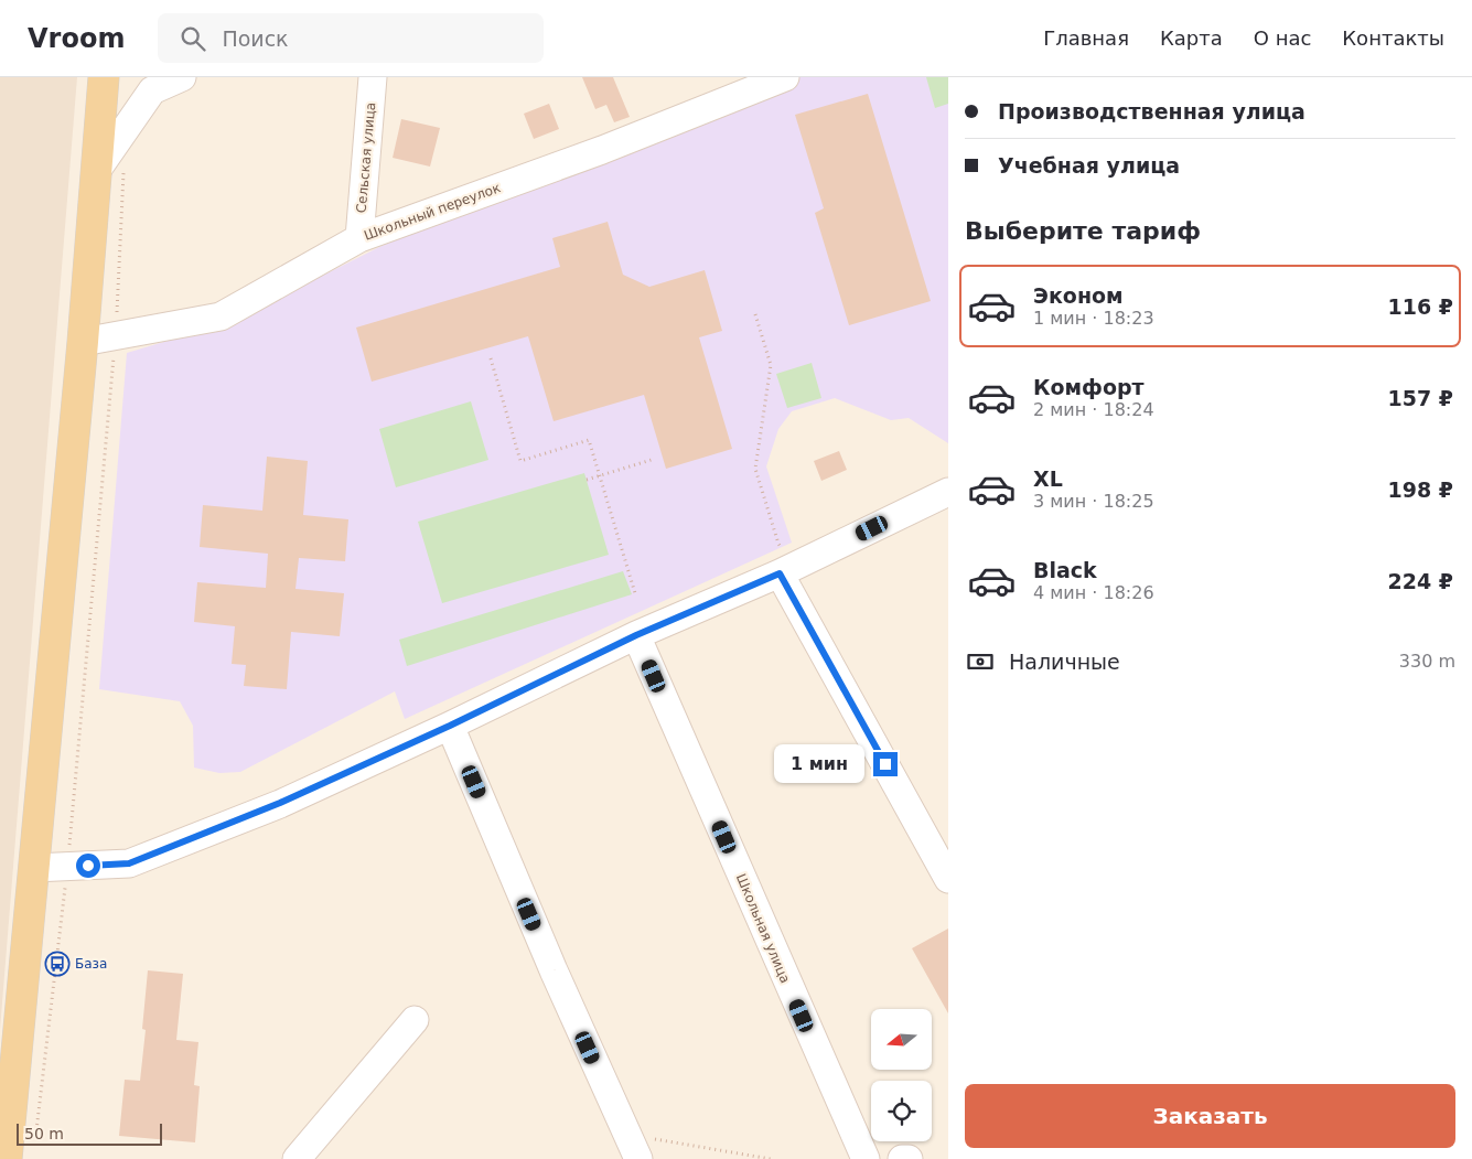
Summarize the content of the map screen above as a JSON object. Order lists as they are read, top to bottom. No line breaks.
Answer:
{"streets":{"street":["Сельская улица","Школьный переулок","Школьная улица"]},"crossings":[["Сельская улица","Школьный переулок"]],"places":{"bus stop":["База"]},"scale_bar":"50 m","north":"left","page":{"header":"Vroom","search":"Поиск","nav":["Главная","Карта","О нас","Контакты"],"banner":["Производственная улица","Учебная улица"],"heading":"Выберите тариф","list":[{"name":"Эконом","note":"1 мин · 18:23","value":"116 ₽"},{"name":"Комфорт","note":"2 мин · 18:24","value":"157 ₽"},{"name":"XL","note":"3 мин · 18:25","value":"198 ₽"},{"name":"Black","note":"4 мин · 18:26","value":"224 ₽"}],"pay":["Наличные","330 m"],"bubble":"1 мин","buttons":"Заказать","scale":"50 m"}}
